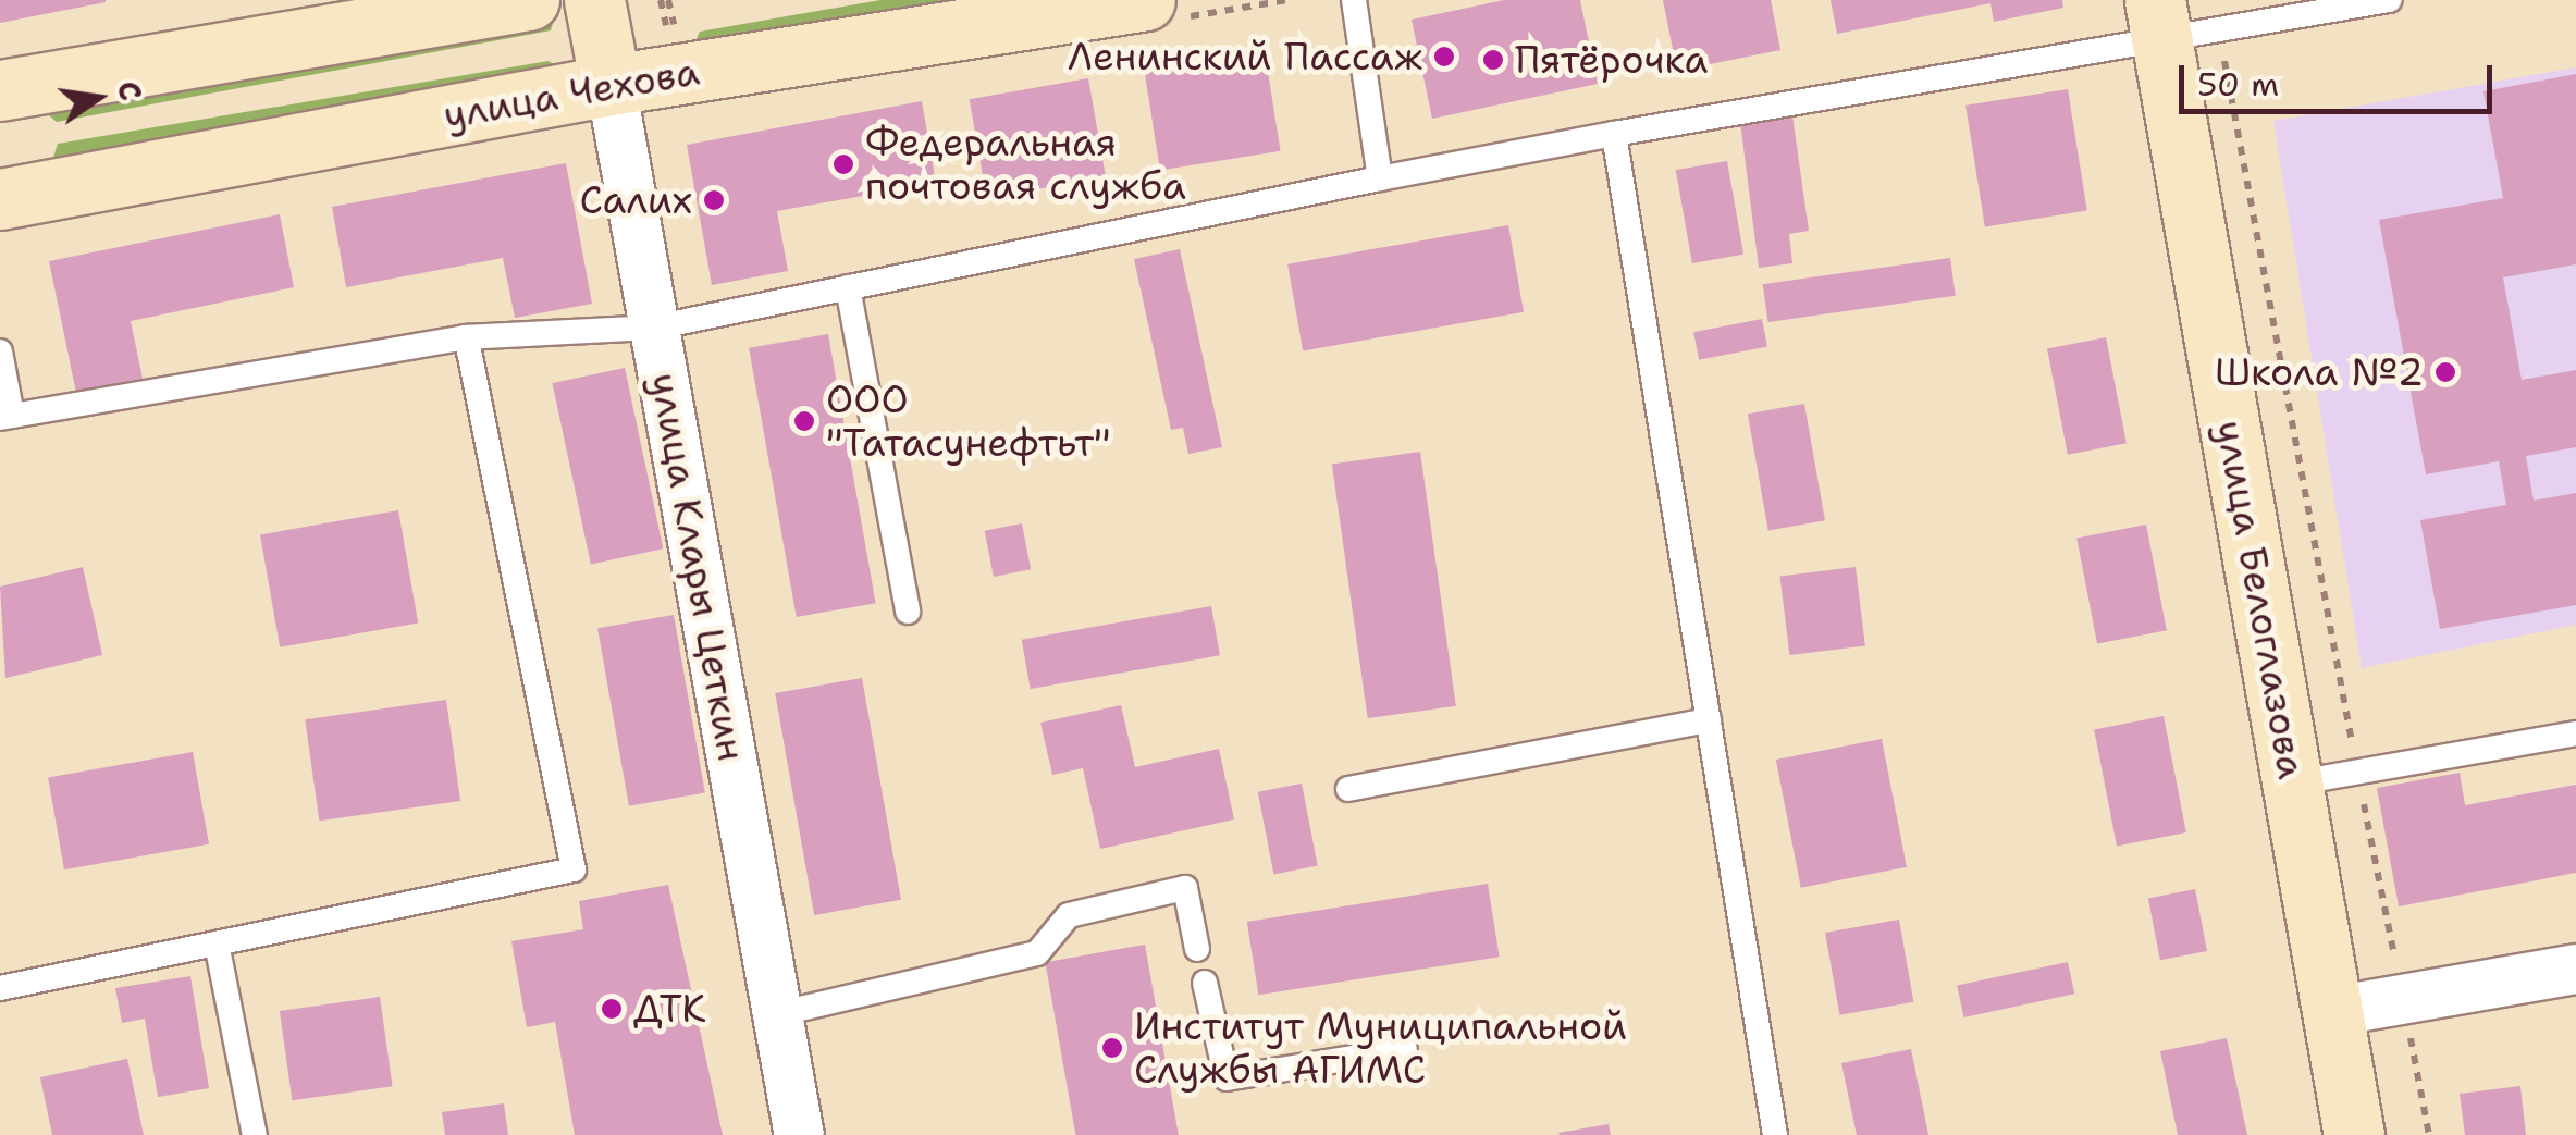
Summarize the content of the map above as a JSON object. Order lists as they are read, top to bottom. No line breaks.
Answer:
{"streets":{"main road":["улица Чехова","улица Клары Цеткин","улица Белоглазова"]},"crossings":[["улица Чехова","улица Клары Цеткин"]],"places":["Ленинский Пассаж","Пятёрочка","Федеральная почтовая служба","Салих","Школа №2","ООО \"Татасунефтьт\"","ДТК","Институт Муниципальной Службы АГИМС"],"scale_bar":"50 m","north":"right"}
